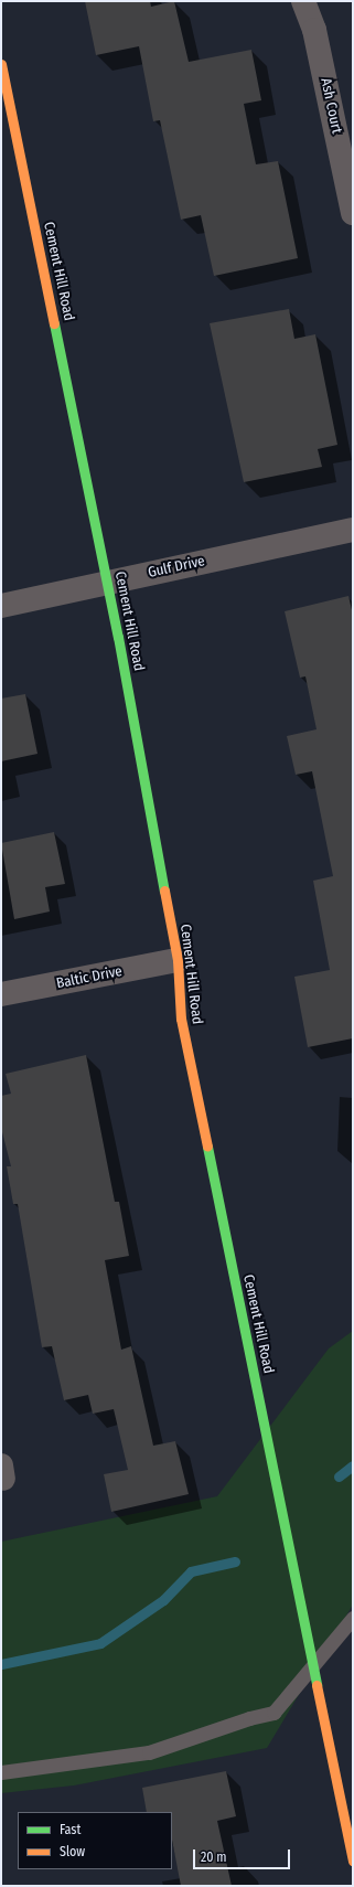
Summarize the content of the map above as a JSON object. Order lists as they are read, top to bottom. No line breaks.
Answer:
{"streets":{"street":["Ash Court","Cement Hill Road","Gulf Drive","Baltic Drive"]},"crossings":[["Cement Hill Road","Gulf Drive"],["Cement Hill Road","Baltic Drive"]],"legend":["Fast","Slow"],"scale_bar":"20 m"}
